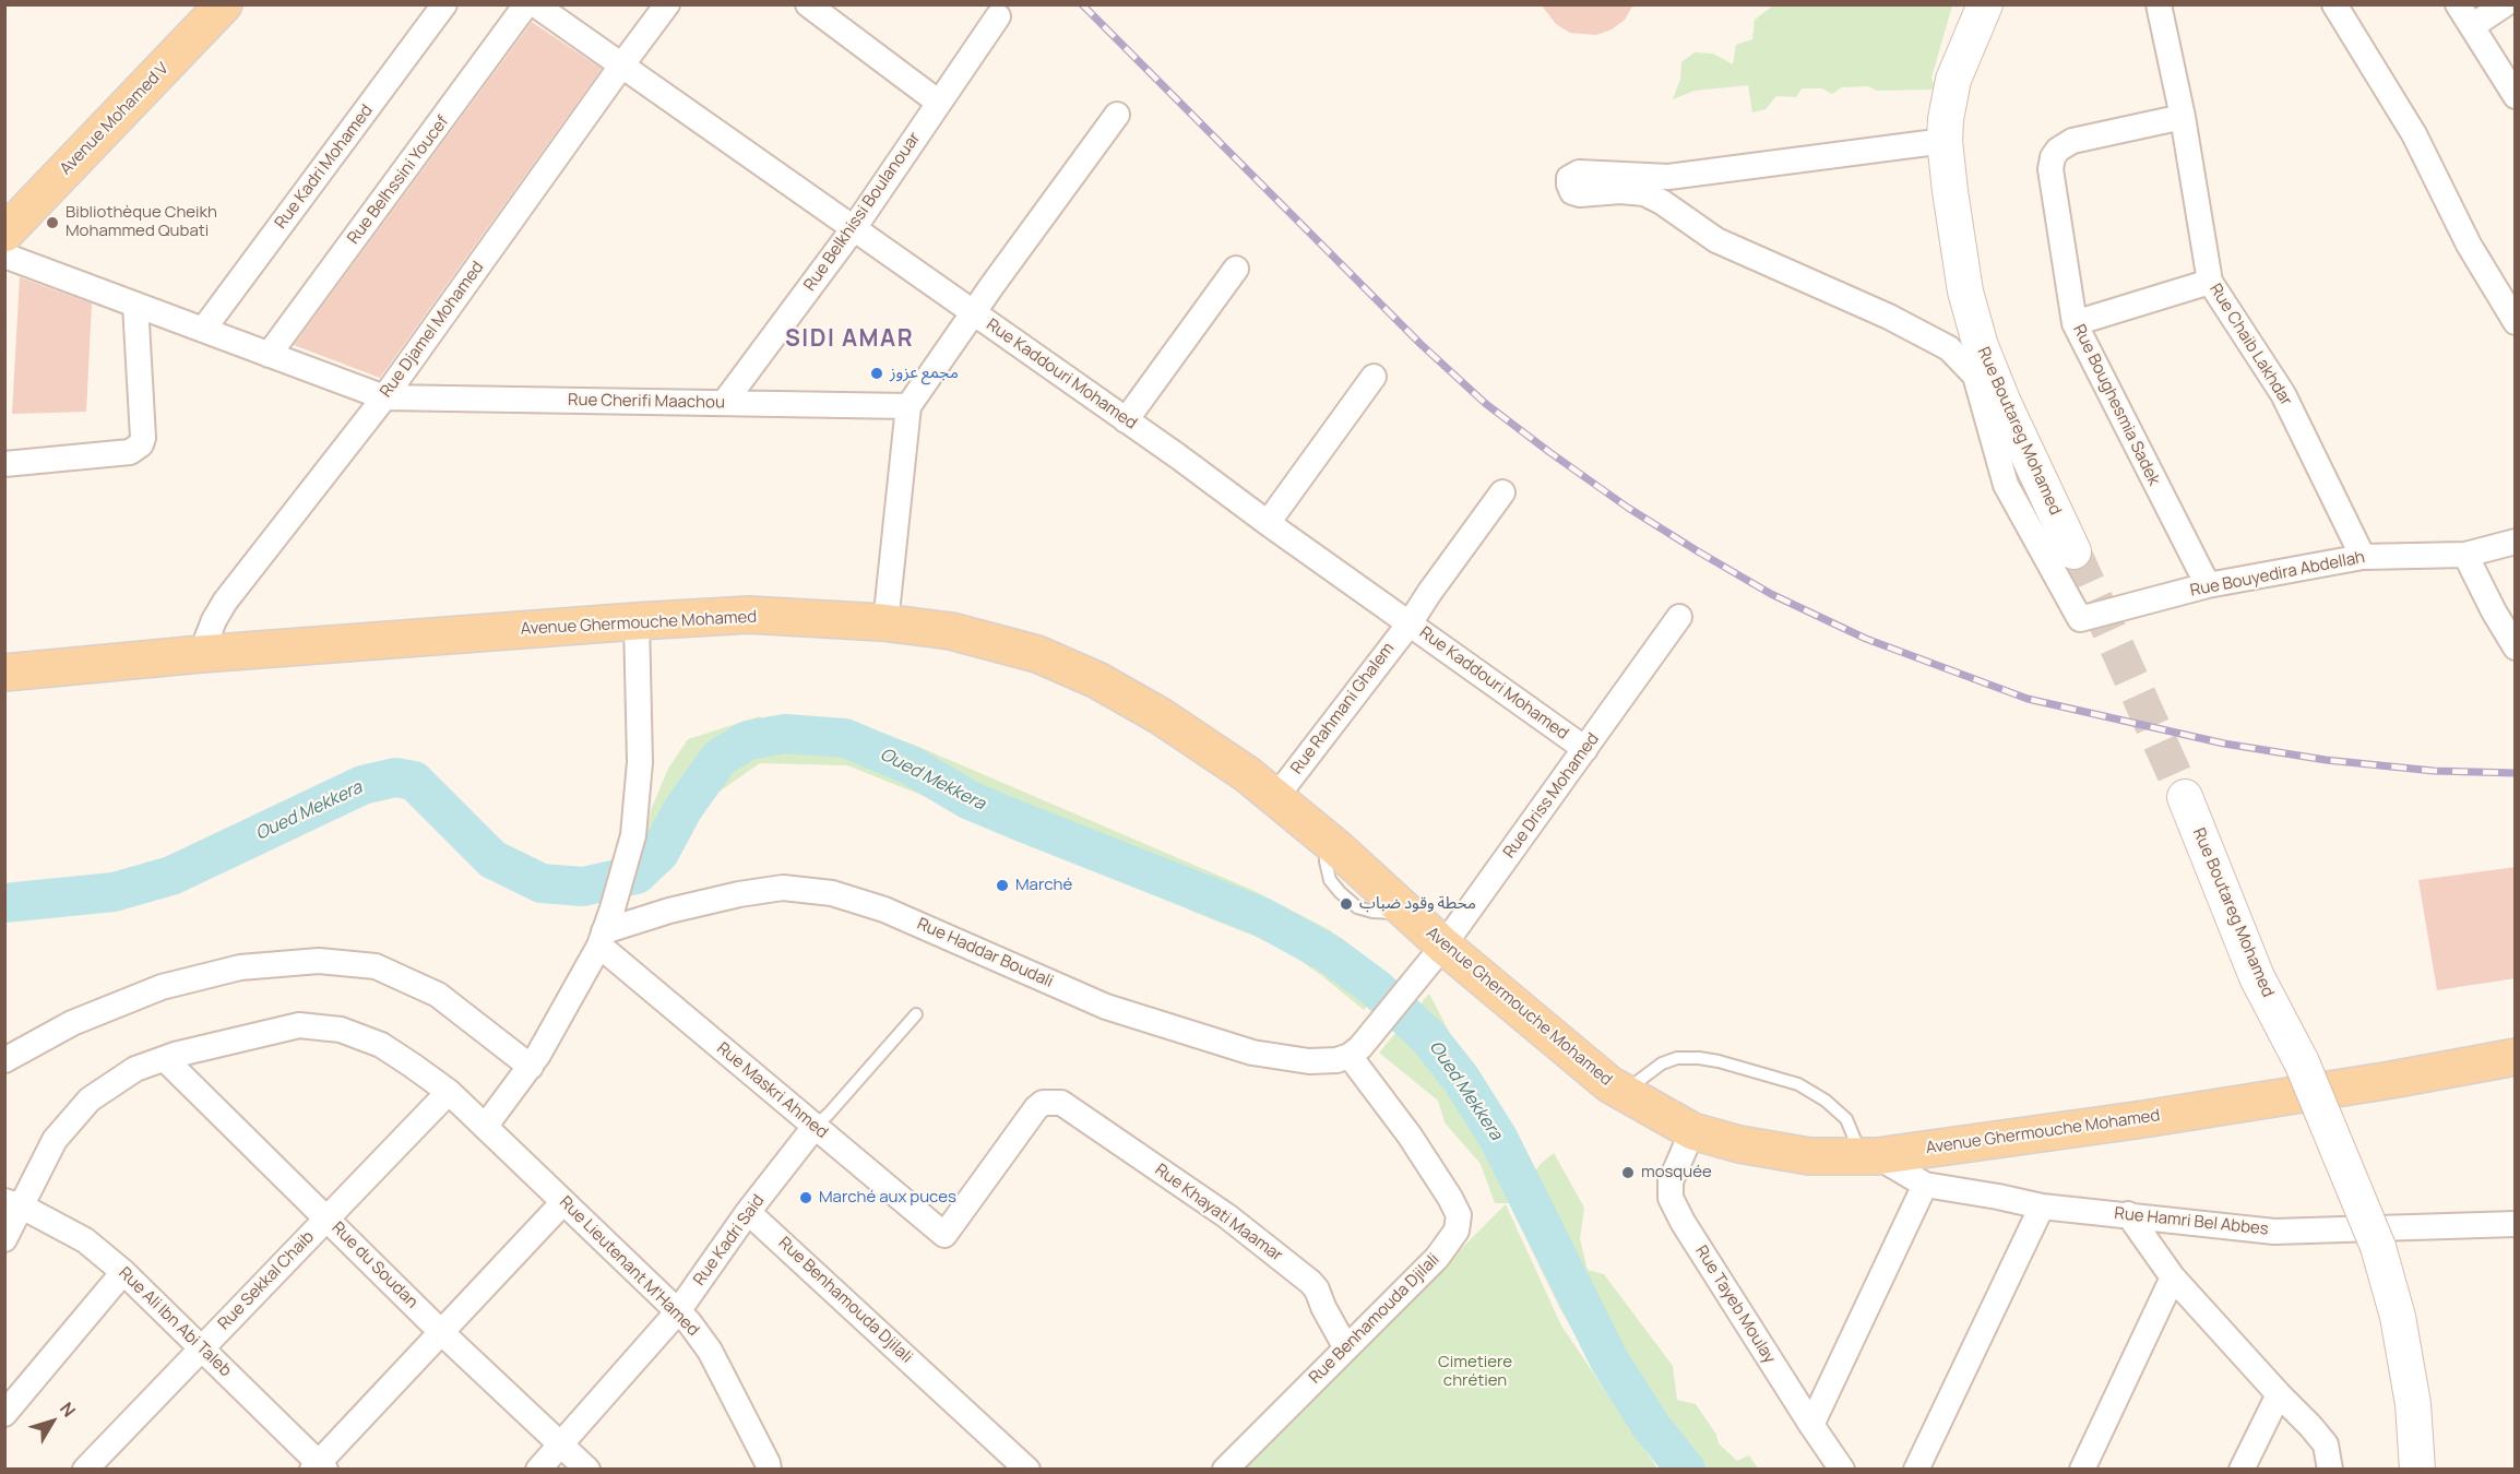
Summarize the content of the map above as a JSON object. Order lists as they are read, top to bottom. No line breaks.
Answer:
{"streets":{"main road":["Avenue Mohamed V","Avenue Ghermouche Mohamed"],"street":["Rue Kadri Mohamed","Rue Belhssini Youcef","Rue Belkhissi Boulanouar","Rue Djamel Mohamed","Rue Chaib Lakhdar","Rue Kaddouri Mohamed","Rue Cherifi Maachou","Rue Boughesmia Sadek","Rue Boutareg Mohamed","Rue Bouyedira Abdellah","Rue Rahmani Ghalem","Rue Driss Mohamed","Rue Haddar Boudali","Rue Maskri Ahmed","Rue Khayati Maamar","Rue Hamri Bel Abbes","Rue Kadri Said","Rue du Soudan","Rue Lieutenant M'Hamed","Rue Sekkal Chaib","Rue Benhamouda Djilali","Rue Tayeb Moulay","Rue Ali Ibn Abi Taleb"]},"crossings":[["Rue Kadri Mohamed","Rue Cherifi Maachou"],["Rue Belhssini Youcef","Rue Cherifi Maachou"],["Rue Belkhissi Boulanouar","Rue Kaddouri Mohamed"],["Rue Belkhissi Boulanouar","Rue Cherifi Maachou"],["Rue Djamel Mohamed","Rue Kaddouri Mohamed"],["Rue Djamel Mohamed","Rue Cherifi Maachou"],["Rue Djamel Mohamed","Avenue Ghermouche Mohamed"],["Rue Chaib Lakhdar","Rue Boughesmia Sadek"],["Rue Chaib Lakhdar","Rue Bouyedira Abdellah"],["Rue Kaddouri Mohamed","Rue Rahmani Ghalem"],["Rue Kaddouri Mohamed","Rue Driss Mohamed"],["Rue Boughesmia Sadek","Rue Bouyedira Abdellah"],["Rue Boutareg Mohamed","Rue Bouyedira Abdellah"],["Avenue Ghermouche Mohamed","Rue Rahmani Ghalem"],["Avenue Ghermouche Mohamed","Rue Driss Mohamed"],["Avenue Ghermouche Mohamed","Rue Hamri Bel Abbes"],["Avenue Ghermouche Mohamed","Rue Tayeb Moulay"],["Rue Driss Mohamed","Rue Haddar Boudali"],["Rue Driss Mohamed","Rue Benhamouda Djilali"],["Rue Haddar Boudali","Rue Maskri Ahmed"],["Rue Haddar Boudali","Rue Benhamouda Djilali"],["Rue Maskri Ahmed","Rue Khayati Maamar"],["Rue Maskri Ahmed","Rue Kadri Said"],["Rue Khayati Maamar","Rue Benhamouda Djilali"],["Rue Kadri Said","Rue du Soudan"],["Rue Kadri Said","Rue Lieutenant M'Hamed"],["Rue Kadri Said","Rue Benhamouda Djilali"],["Rue du Soudan","Rue Lieutenant M'Hamed"],["Rue du Soudan","Rue Sekkal Chaib"],["Rue Lieutenant M'Hamed","Rue Sekkal Chaib"],["Rue Lieutenant M'Hamed","Rue Ali Ibn Abi Taleb"],["Rue Sekkal Chaib","Rue Ali Ibn Abi Taleb"]],"districts":["SIDI AMAR"],"water":["Oued Mekkera"],"parks":["Cimetiere chrétien"],"places":["Bibliothèque Cheikh Mohammed Qubati","مجمع عزوز","Marché","محطة وقود ضباب","mosquée","Marché aux puces"],"north":"top right"}
